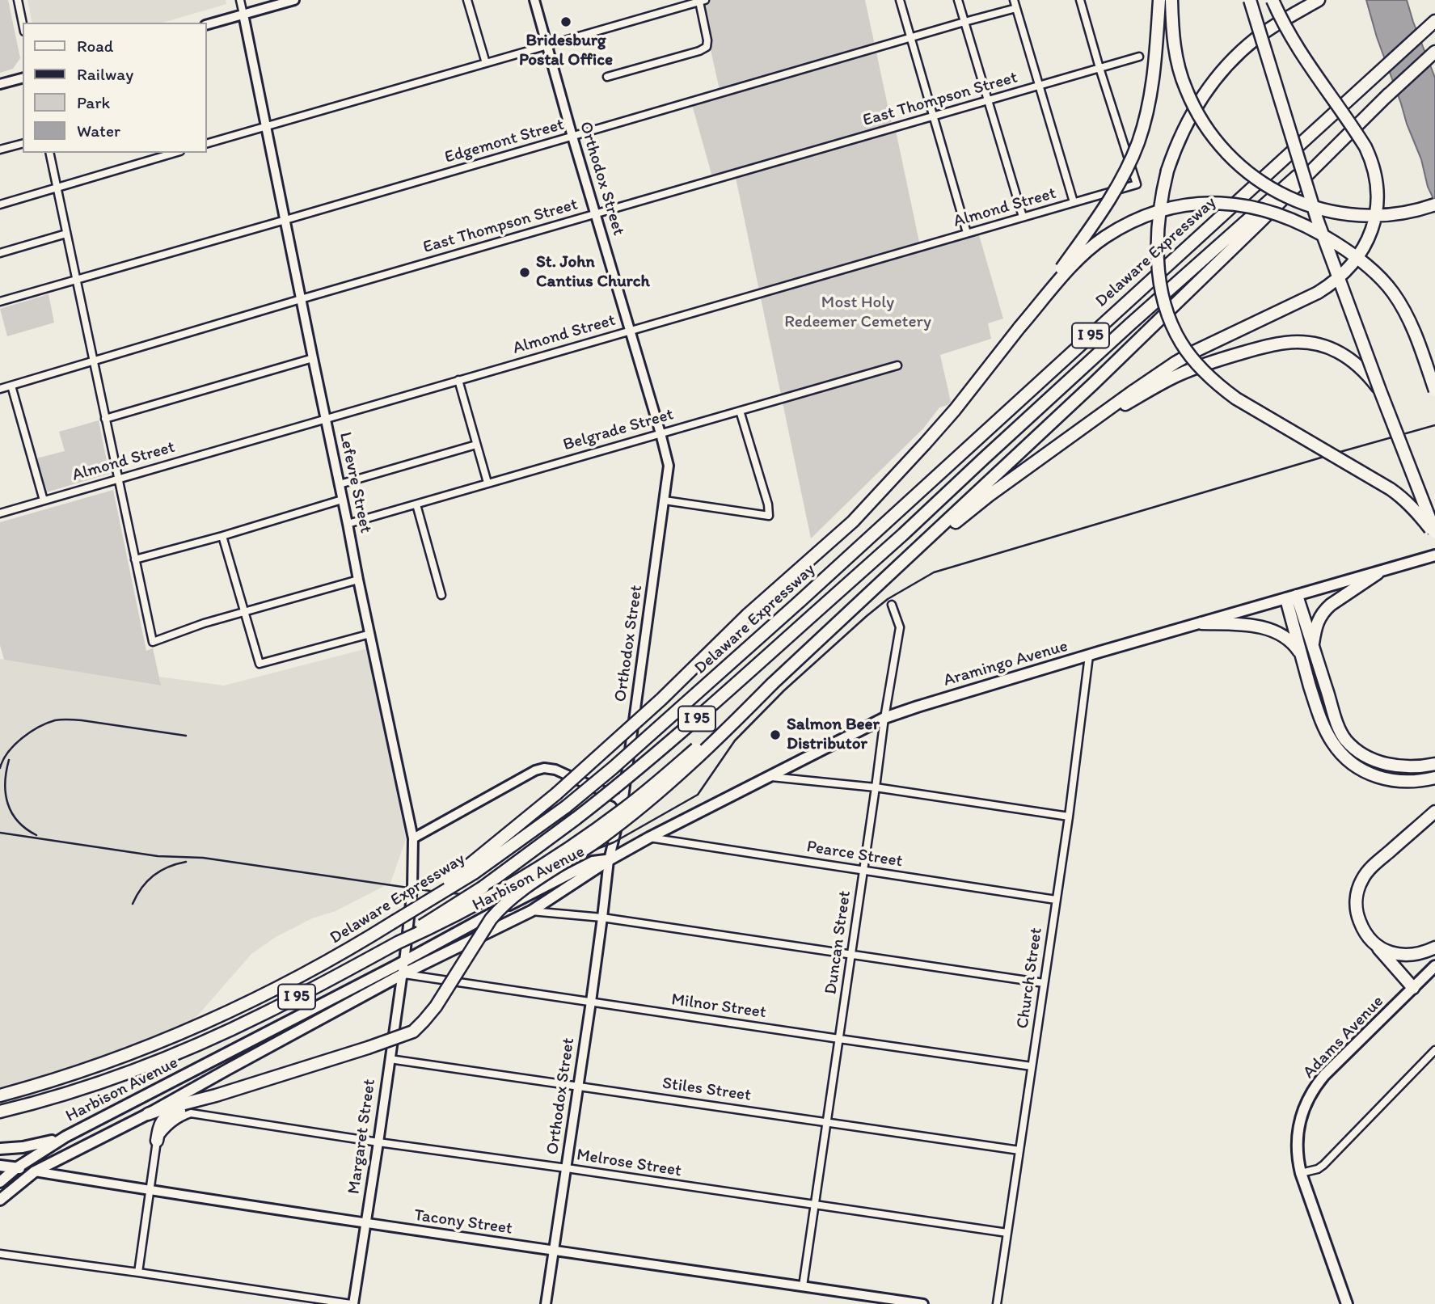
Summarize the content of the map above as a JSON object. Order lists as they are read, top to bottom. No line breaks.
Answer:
{"streets":{"highway":["Delaware Expressway","I 95"],"main road":["Aramingo Avenue","Harbison Avenue","Adams Avenue","Tacony Street"],"street":["East Thompson Street","Edgemont Street","Orthodox Street","Almond Street","Belgrade Street","Lefevre Street","Pearce Street","Duncan Street","Church Street","Milnor Street","Stiles Street","Margaret Street","Melrose Street"]},"crossings":[["East Thompson Street","Orthodox Street"],["East Thompson Street","Almond Street"],["East Thompson Street","Lefevre Street"],["Edgemont Street","Orthodox Street"],["Edgemont Street","Lefevre Street"],["Orthodox Street","Almond Street"],["Orthodox Street","Belgrade Street"],["Orthodox Street","Aramingo Avenue"],["Orthodox Street","Harbison Avenue"],["Orthodox Street","Milnor Street"],["Orthodox Street","Stiles Street"],["Orthodox Street","Melrose Street"],["Orthodox Street","Tacony Street"],["Almond Street","Lefevre Street"],["Belgrade Street","Lefevre Street"],["Lefevre Street","Harbison Avenue"],["Lefevre Street","Milnor Street"],["Lefevre Street","Margaret Street"],["Aramingo Avenue","Pearce Street"],["Aramingo Avenue","Harbison Avenue"],["Aramingo Avenue","Duncan Street"],["Aramingo Avenue","Church Street"],["Pearce Street","Duncan Street"],["Pearce Street","Church Street"],["Harbison Avenue","Milnor Street"],["Harbison Avenue","Margaret Street"],["Harbison Avenue","Tacony Street"],["Duncan Street","Milnor Street"],["Duncan Street","Stiles Street"],["Duncan Street","Melrose Street"],["Duncan Street","Tacony Street"],["Church Street","Milnor Street"],["Church Street","Stiles Street"],["Church Street","Melrose Street"],["Milnor Street","Margaret Street"],["Stiles Street","Margaret Street"],["Margaret Street","Melrose Street"],["Margaret Street","Tacony Street"]],"parks":["Most Holy Redeemer Cemetery"],"places":["Bridesburg Postal Office","St. John Cantius Church","Salmon Beer Distributor"],"legend":["Road","Railway","Park","Water"]}
